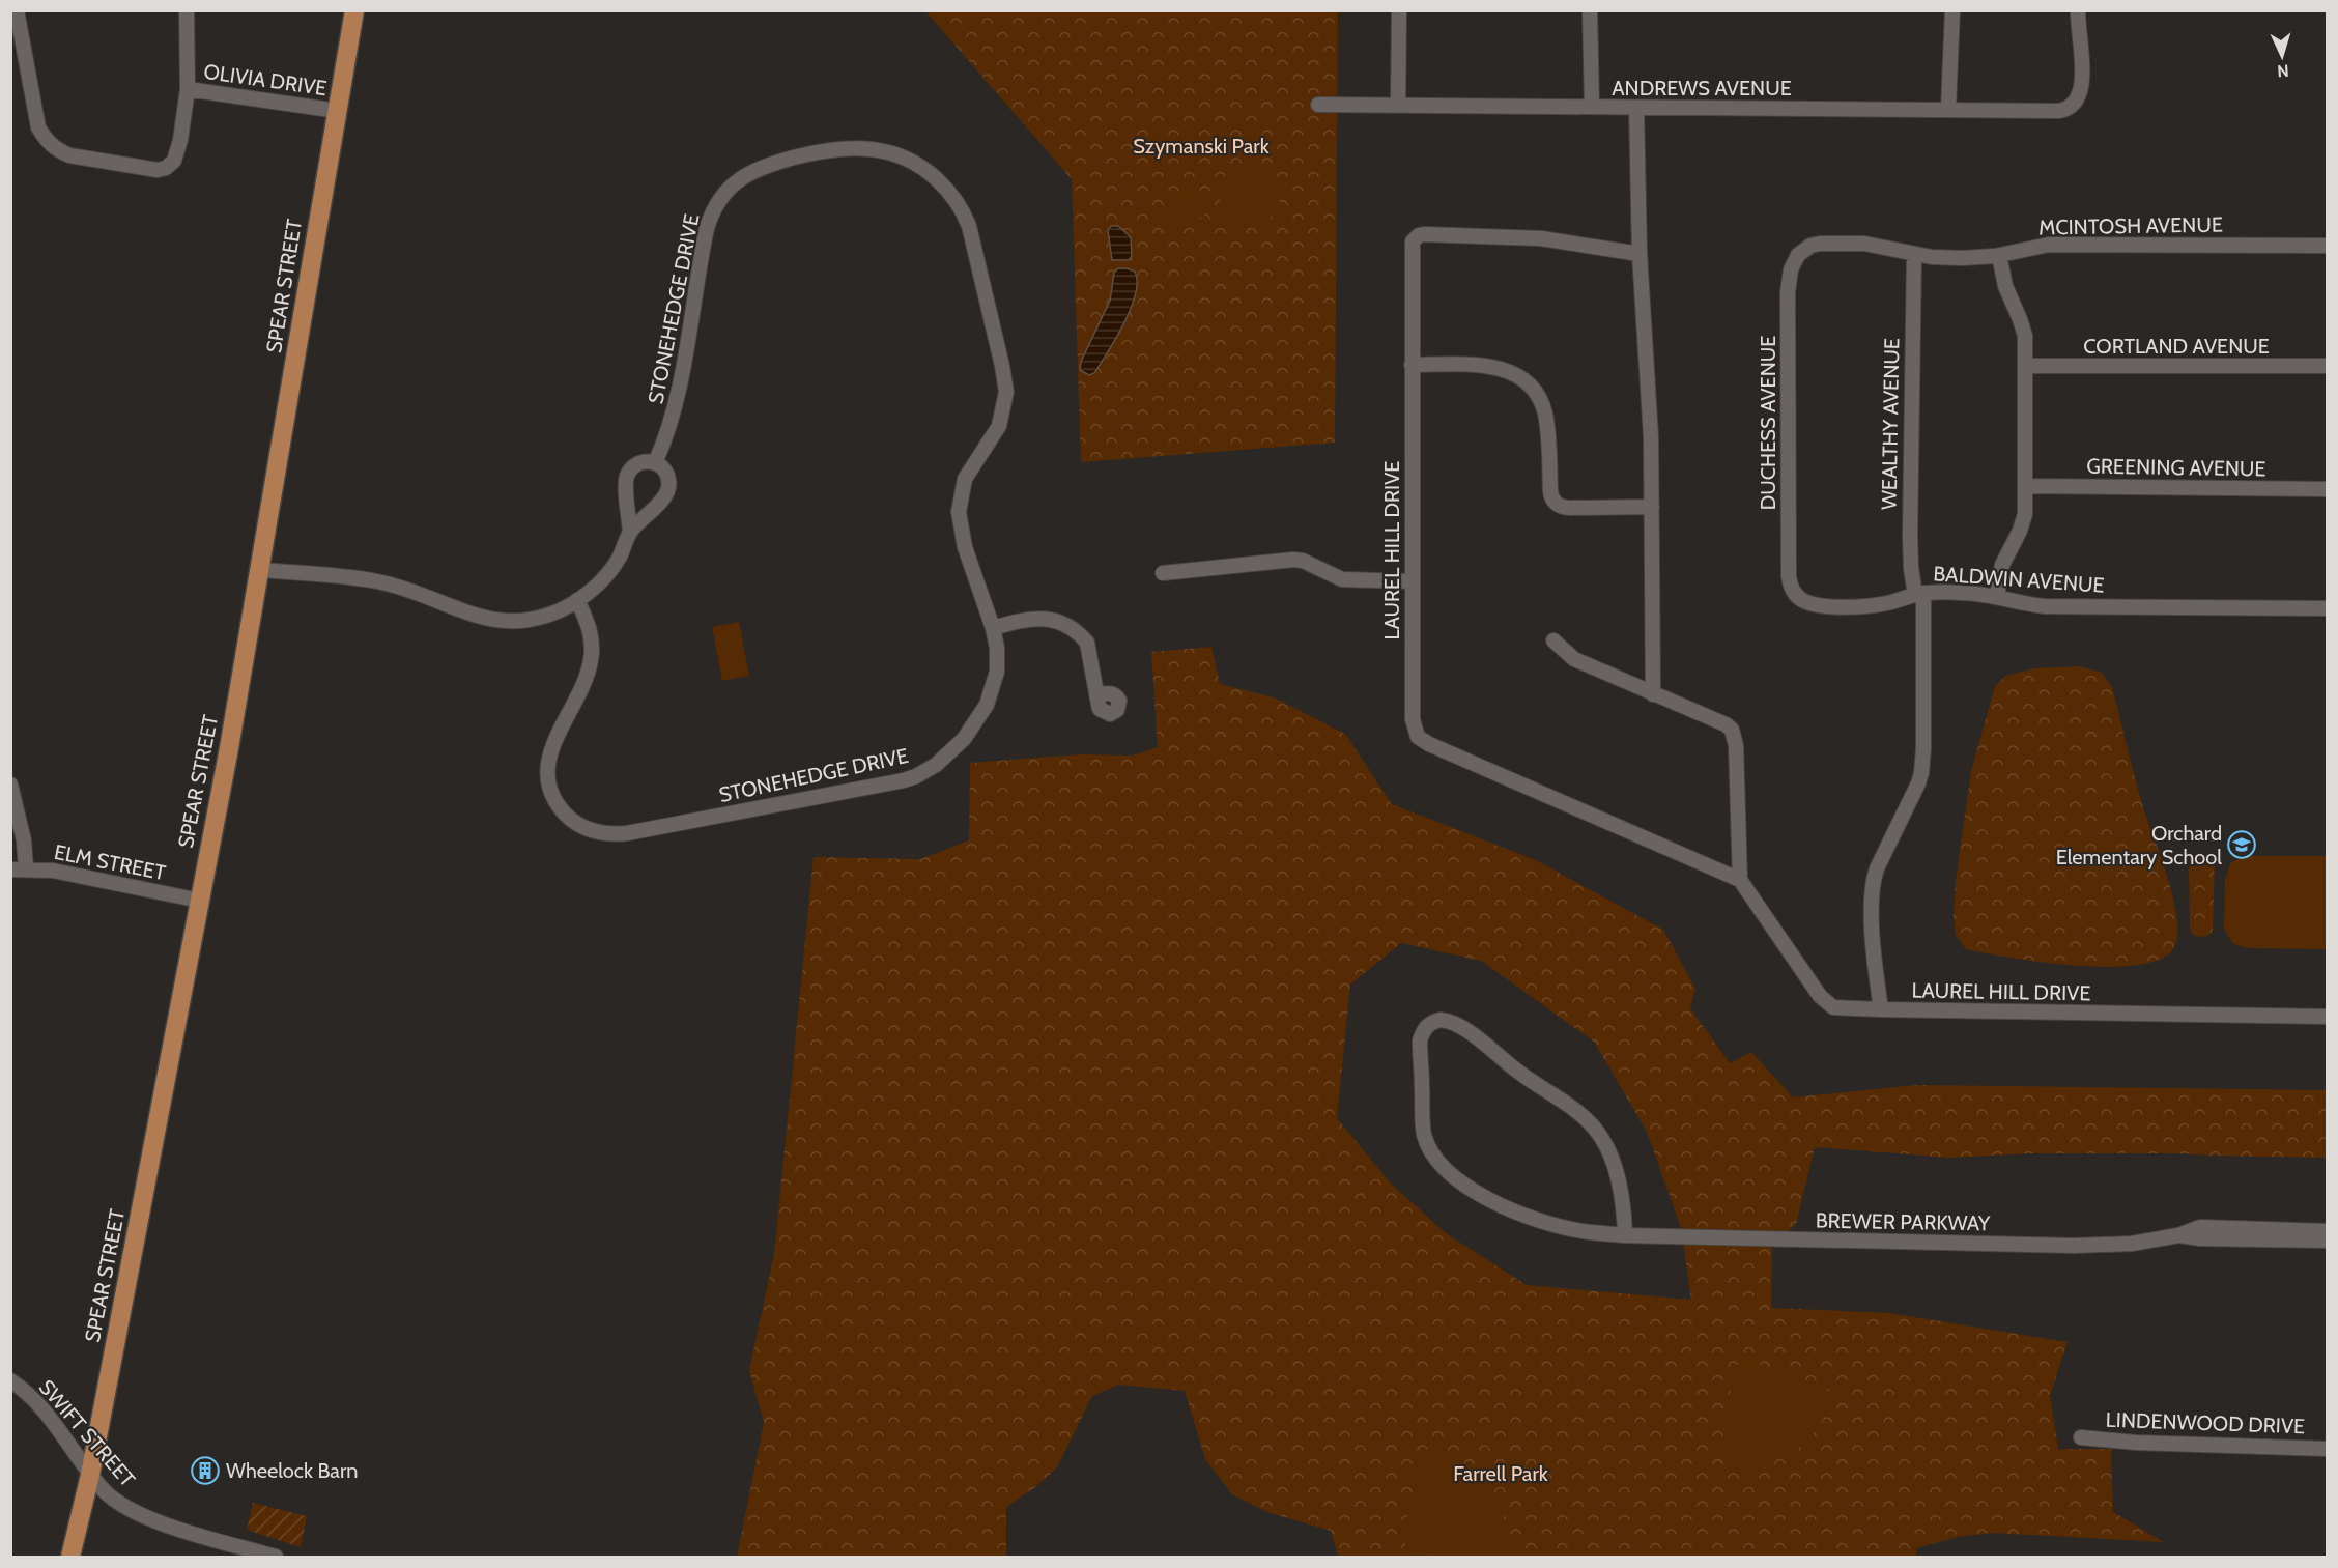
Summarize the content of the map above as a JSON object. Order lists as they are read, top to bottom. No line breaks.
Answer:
{"streets":{"main road":["SPEAR STREET"],"street":["OLIVIA DRIVE","ANDREWS AVENUE","MCINTOSH AVENUE","STONEHEDGE DRIVE","CORTLAND AVENUE","DUCHESS AVENUE","WEALTHY AVENUE","GREENING AVENUE","LAUREL HILL DRIVE","BALDWIN AVENUE","ELM STREET","BREWER PARKWAY","LINDENWOOD DRIVE","SWIFT STREET"]},"crossings":[["OLIVIA DRIVE","SPEAR STREET"],["MCINTOSH AVENUE","DUCHESS AVENUE"],["MCINTOSH AVENUE","WEALTHY AVENUE"],["SPEAR STREET","ELM STREET"],["SPEAR STREET","SWIFT STREET"],["DUCHESS AVENUE","BALDWIN AVENUE"],["WEALTHY AVENUE","LAUREL HILL DRIVE"],["WEALTHY AVENUE","BALDWIN AVENUE"]],"parks":["Szymanski Park","Farrell Park"],"places":{"school or university":["Orchard Elementary School"],"building":["Wheelock Barn"]},"north":"bottom"}
